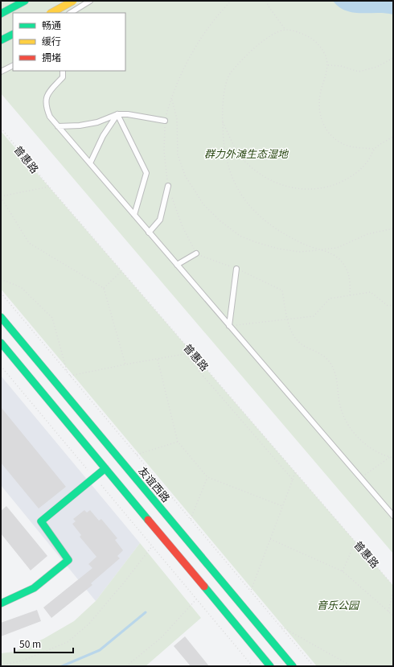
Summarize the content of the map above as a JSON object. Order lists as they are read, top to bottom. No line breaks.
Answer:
{"streets":{"main road":["友谊西路"],"path":["普惠路"]},"parks":["群力外滩生态湿地","音乐公园"],"legend":["畅通","缓行","拥堵"],"scale_bar":"50 m"}
